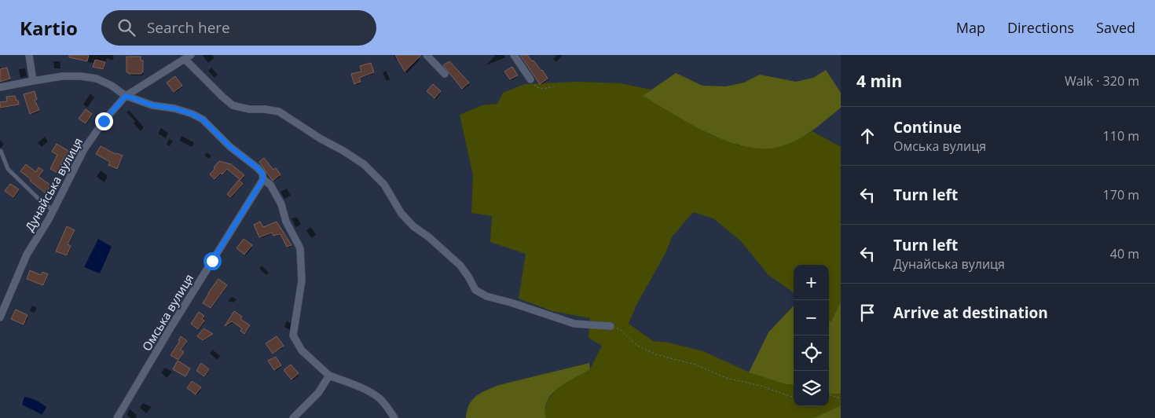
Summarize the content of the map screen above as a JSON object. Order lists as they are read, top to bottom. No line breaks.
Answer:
{"streets":{"street":["Дунайська вулиця","Омська вулиця"]},"page":{"header":"Kartio","search":"Search here","nav":["Map","Directions","Saved"],"heading":["4 min","Walk · 320 m"],"list":[["Continue","Омська вулиця","110 m"],["Turn left","170 m"],["Turn left","Дунайська вулиця","40 m"],"Arrive at destination"],"map_buttons":["+","−"]}}
